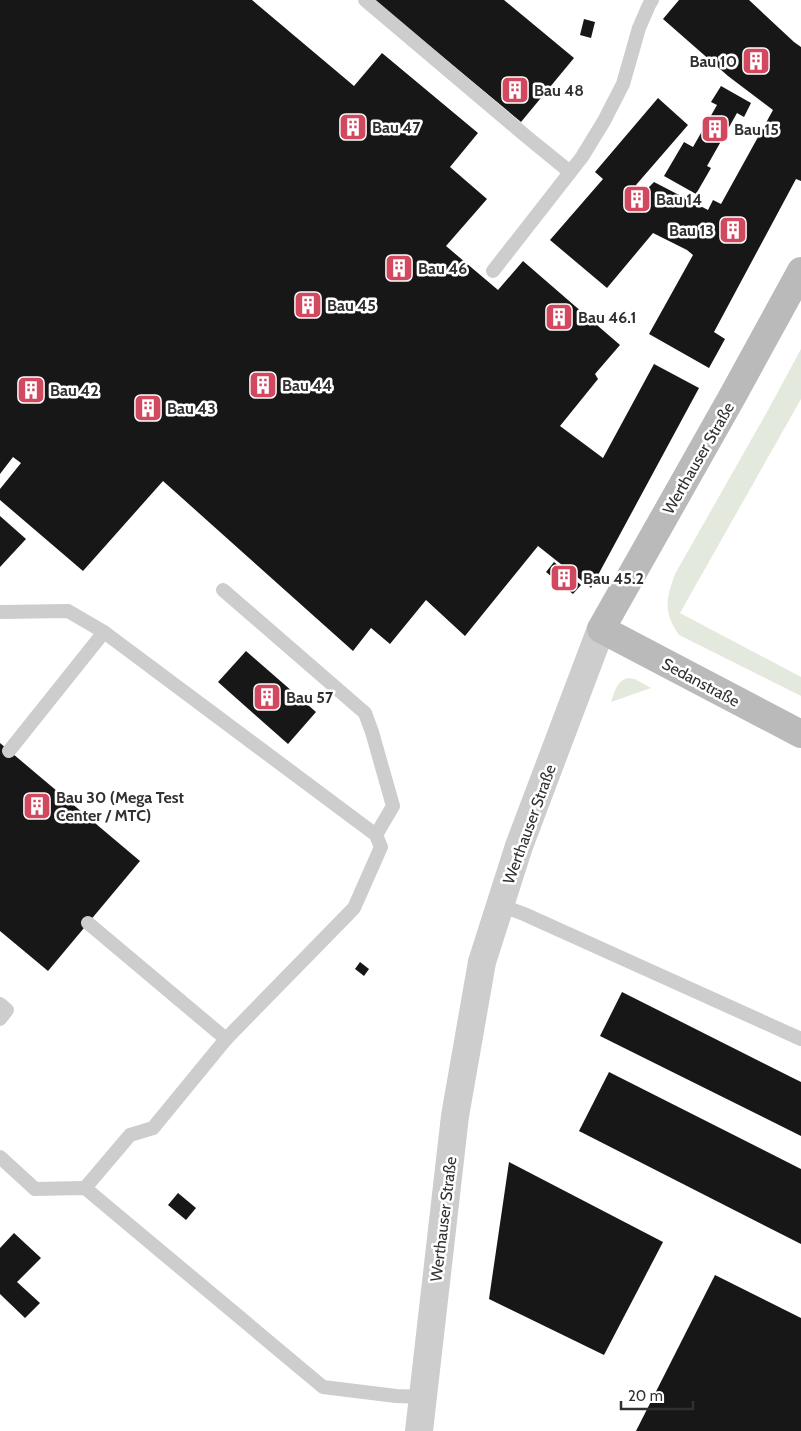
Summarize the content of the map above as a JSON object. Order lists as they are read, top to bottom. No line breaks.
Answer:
{"streets":{"main road":["Werthauser Straße","Sedanstraße"]},"crossings":[["Werthauser Straße","Sedanstraße"]],"places":{"building":["Bau 10","Bau 48","Bau 47","Bau 15","Bau 14","Bau 13","Bau 46","Bau 45","Bau 46.1","Bau 44","Bau 42","Bau 43","Bau 45.2","Bau 57","Bau 30 (Mega Test Center / MTC)"]},"scale_bar":"20 m"}
